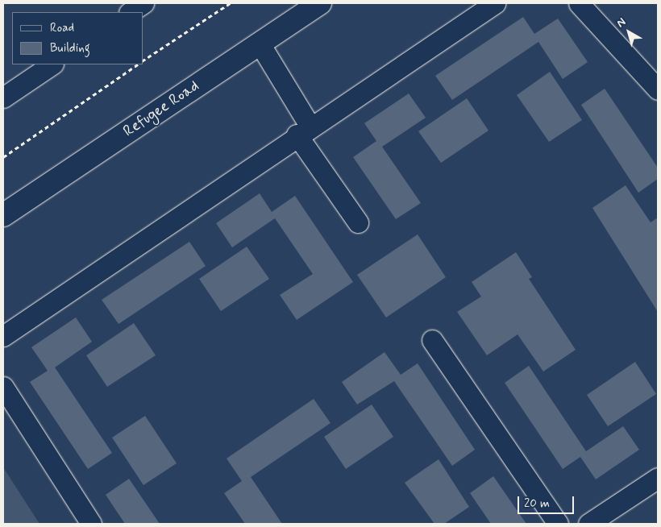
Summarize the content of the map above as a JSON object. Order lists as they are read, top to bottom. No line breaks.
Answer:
{"streets":{"main road":["Refugee Road"]},"legend":["Road","Building"],"scale_bar":"20 m","north":"top left"}
